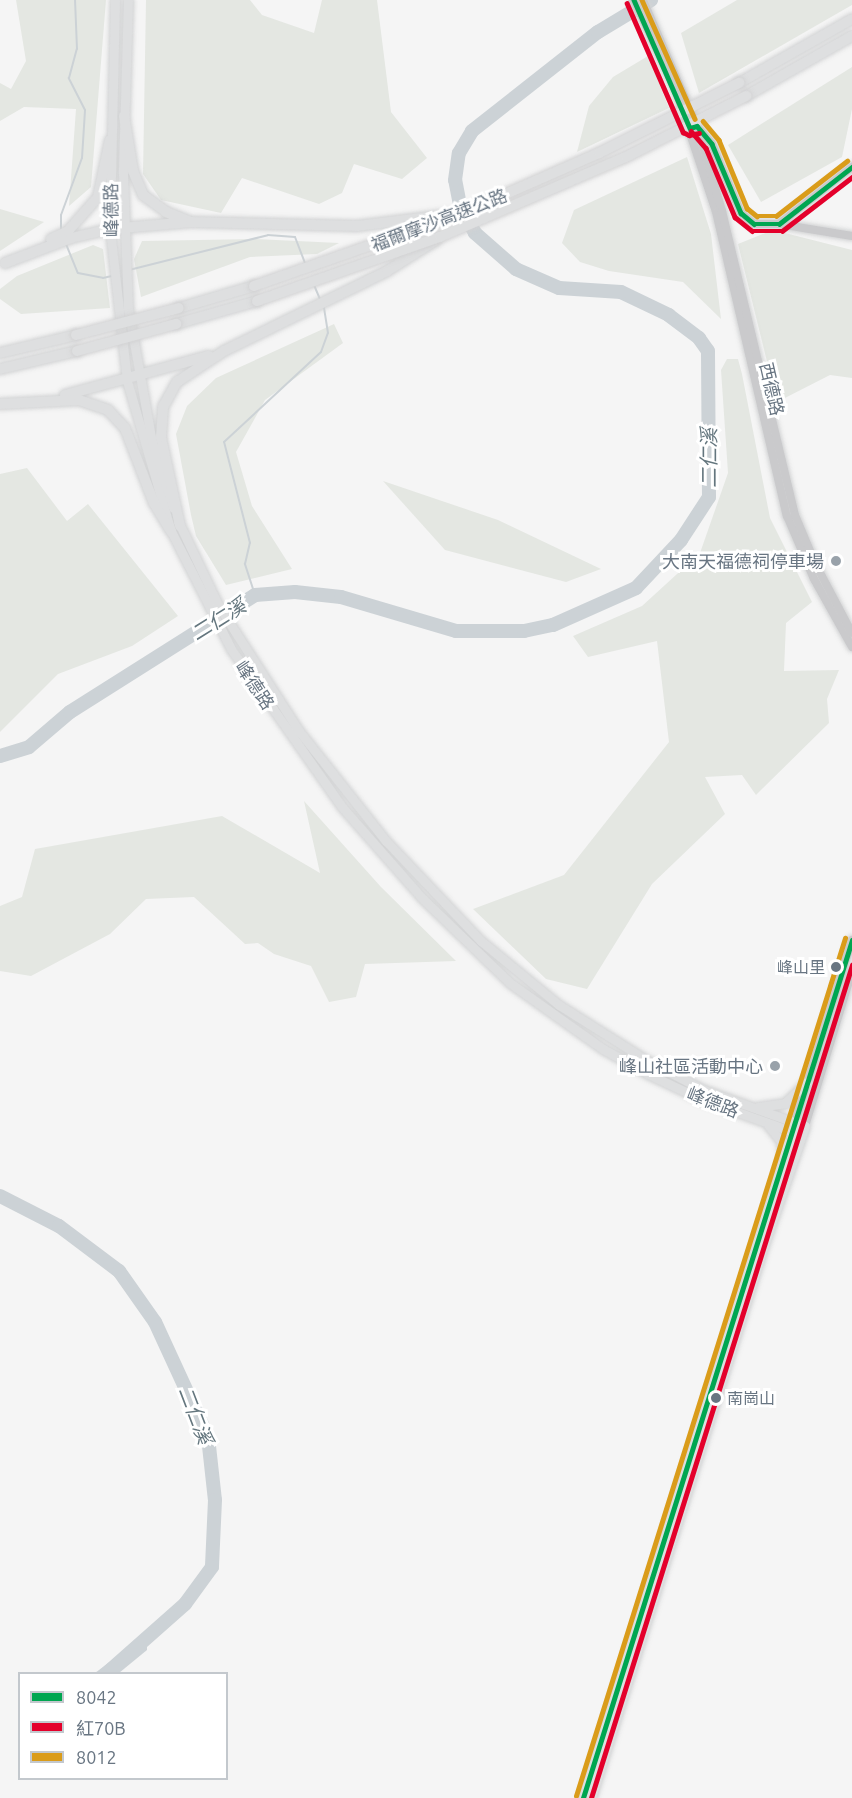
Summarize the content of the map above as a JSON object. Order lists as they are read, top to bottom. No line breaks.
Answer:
{"streets":{"highway":["福爾摩沙高速公路"],"main road":["峰德路"],"street":["西德路"]},"water":["二仁溪"],"places":["大南天福德祠停車場","峰山里","峰山社區活動中心","南崗山"],"lines":["transit line 8042","transit line 8012","transit line 紅70B"],"legend":["8042","紅70B","8012"]}
